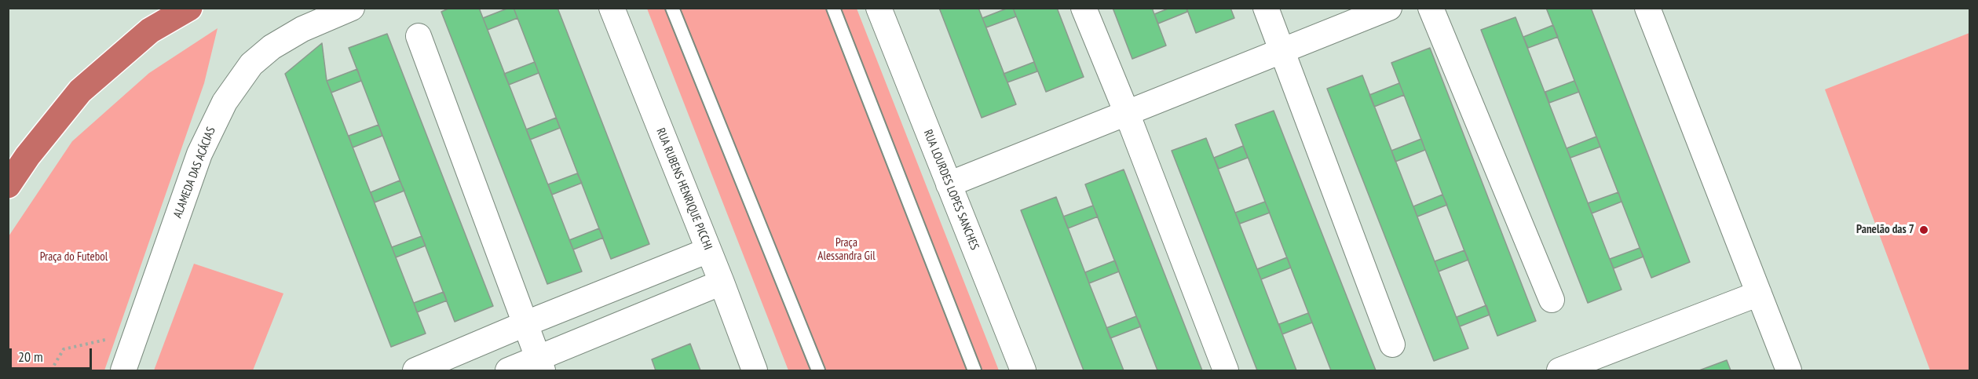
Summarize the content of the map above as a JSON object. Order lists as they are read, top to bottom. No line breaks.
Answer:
{"streets":{"street":["ALAMEDA DAS ACÁCIAS","RUA RUBENS HENRIQUE PICCHI","RUA LOURDES LOPES SANCHES"]},"parks":["Praça Alessandra Gil","Praça do Futebol"],"places":["Panelão das 7"],"scale_bar":"20 m"}
